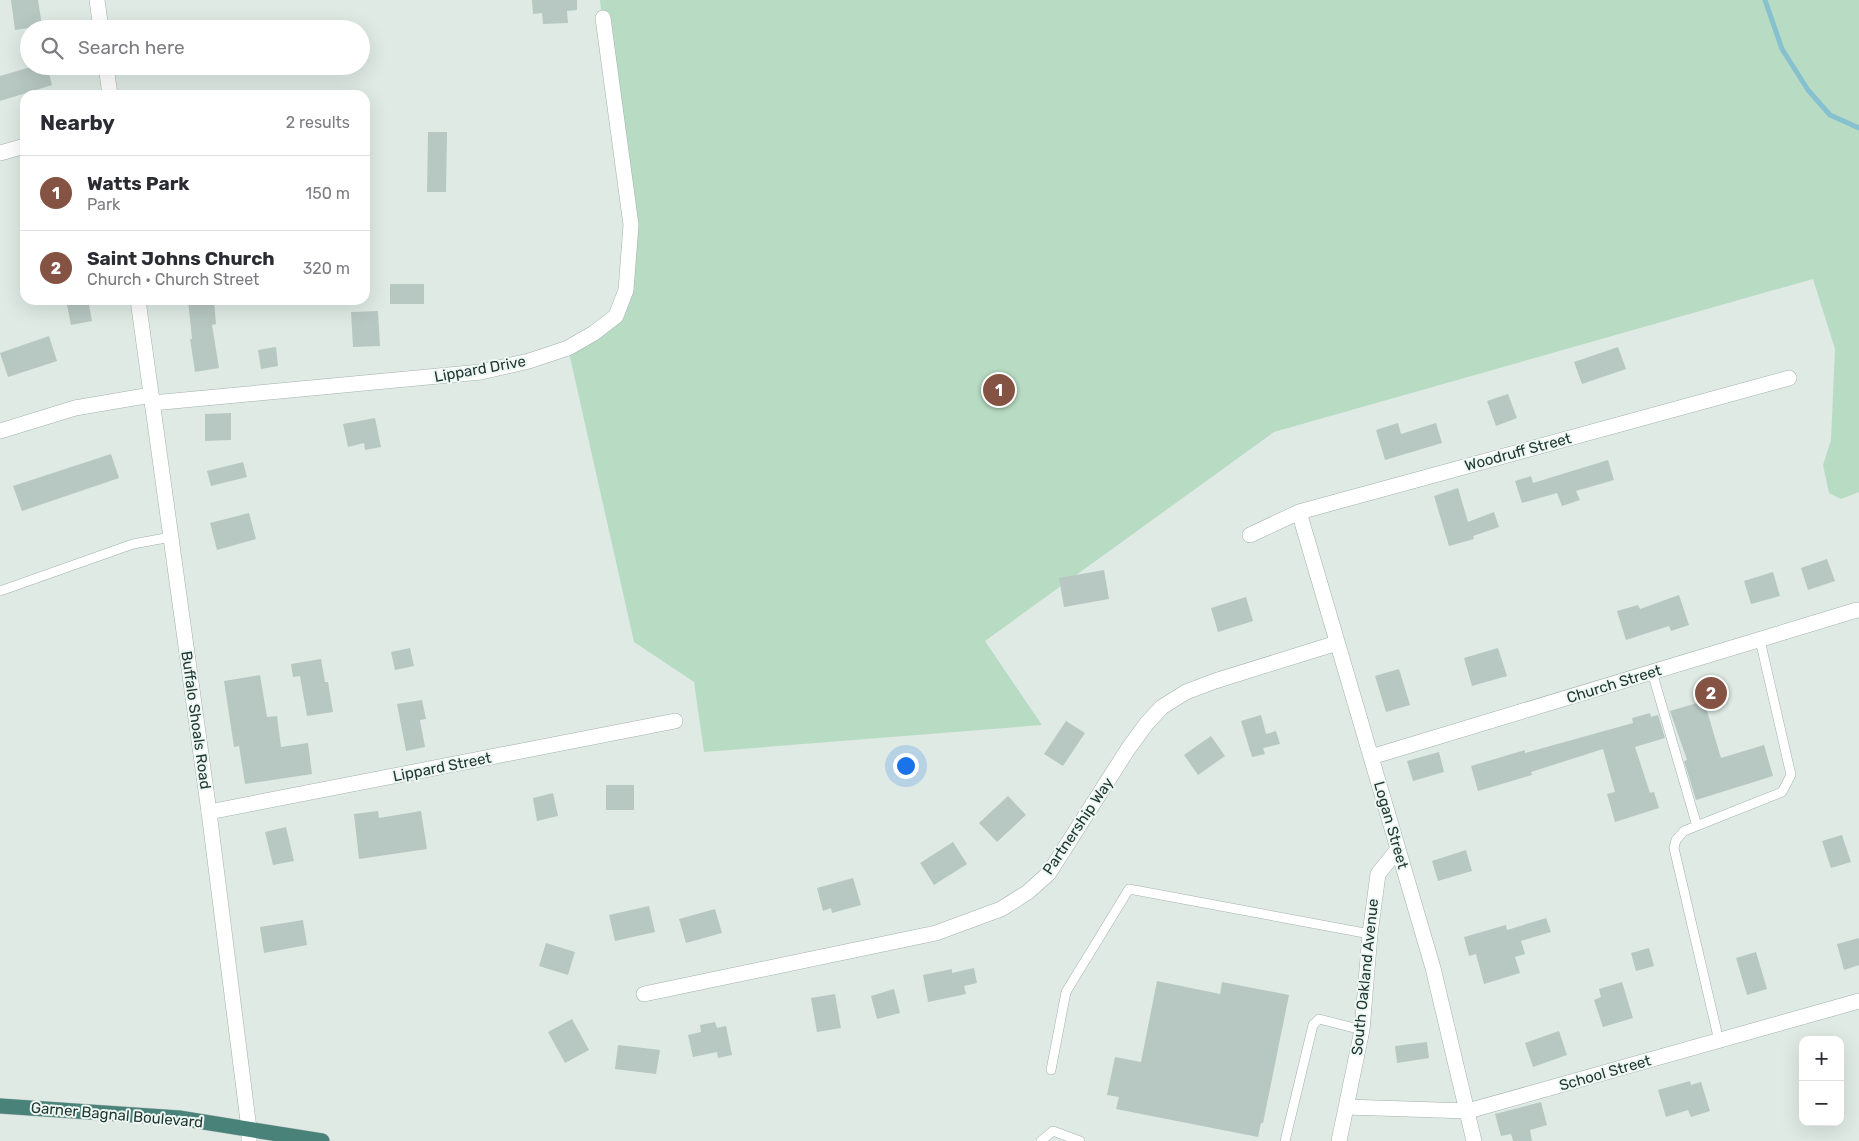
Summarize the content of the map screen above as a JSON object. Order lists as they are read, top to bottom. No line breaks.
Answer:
{"streets":{"highway":["Garner Bagnal Boulevard"],"street":["Lippard Drive","Woodruff Street","Church Street","Buffalo Shoals Road","Lippard Street","Logan Street","Partnership Way","South Oakland Avenue","School Street"]},"crossings":[["Lippard Drive","Buffalo Shoals Road"],["Woodruff Street","Logan Street"],["Church Street","Logan Street"],["Buffalo Shoals Road","Lippard Street"],["Buffalo Shoals Road","Garner Bagnal Boulevard"],["Logan Street","Partnership Way"],["Logan Street","South Oakland Avenue"],["Logan Street","School Street"],["South Oakland Avenue","School Street"]],"page":{"search":"Search here","heading":["Nearby","2 results"],"list":[{"mark":"1","name":"Watts Park","note":"Park","value":"150 m"},{"mark":"2","name":"Saint Johns Church","note":"Church · Church Street","value":"320 m"}],"pins":["1","2"],"map_buttons":["+","−"]}}
